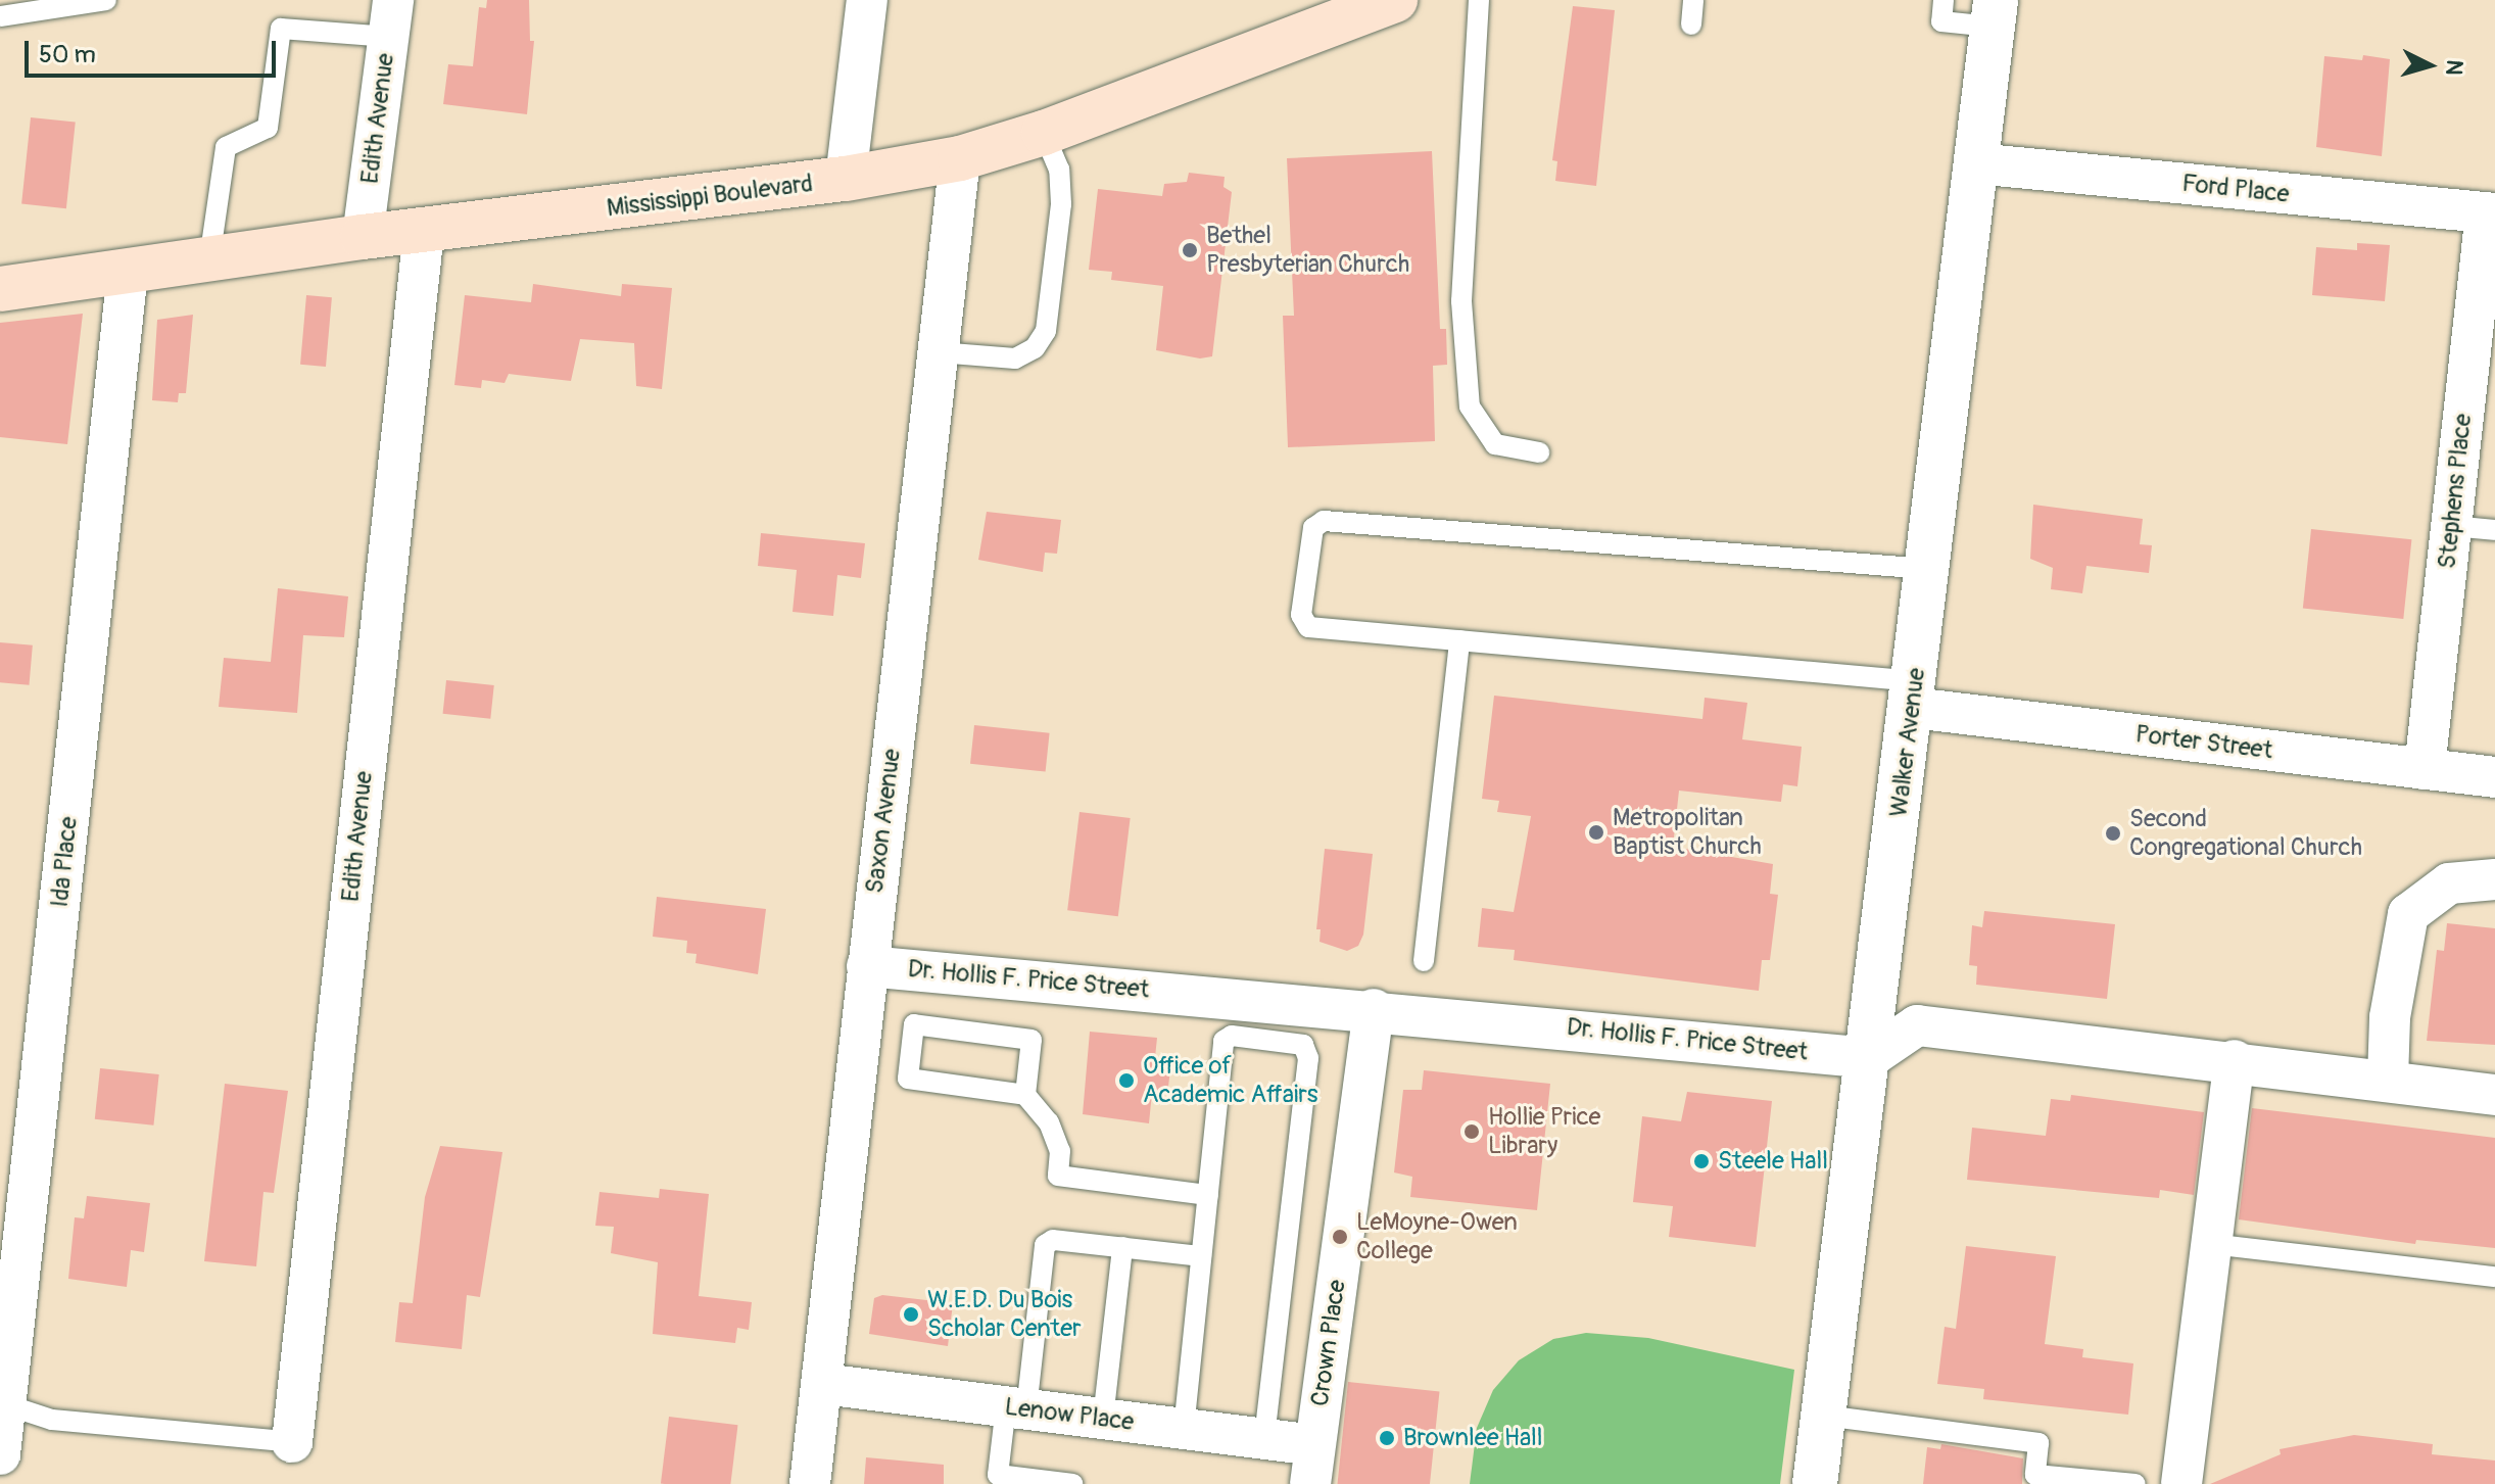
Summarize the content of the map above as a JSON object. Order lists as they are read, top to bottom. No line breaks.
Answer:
{"streets":{"main road":["Mississippi Boulevard"],"street":["Edith Avenue","Ford Place","Stephens Place","Walker Avenue","Porter Street","Saxon Avenue","Ida Place","Dr. Hollis F. Price Street","Crown Place","Lenow Place"]},"crossings":[["Edith Avenue","Mississippi Boulevard"],["Ford Place","Stephens Place"],["Ford Place","Walker Avenue"],["Mississippi Boulevard","Saxon Avenue"],["Mississippi Boulevard","Ida Place"],["Stephens Place","Porter Street"],["Walker Avenue","Porter Street"],["Walker Avenue","Dr. Hollis F. Price Street"],["Saxon Avenue","Dr. Hollis F. Price Street"],["Saxon Avenue","Lenow Place"],["Dr. Hollis F. Price Street","Crown Place"],["Crown Place","Lenow Place"]],"places":["Bethel Presbyterian Church","Metropolitan Baptist Church","Second Congregational Church","Office of Academic Affairs","Hollie Price Library","Steele Hall","LeMoyne-Owen College","W.E.D. Du Bois Scholar Center","Brownlee Hall"],"scale_bar":"50 m","north":"right"}
